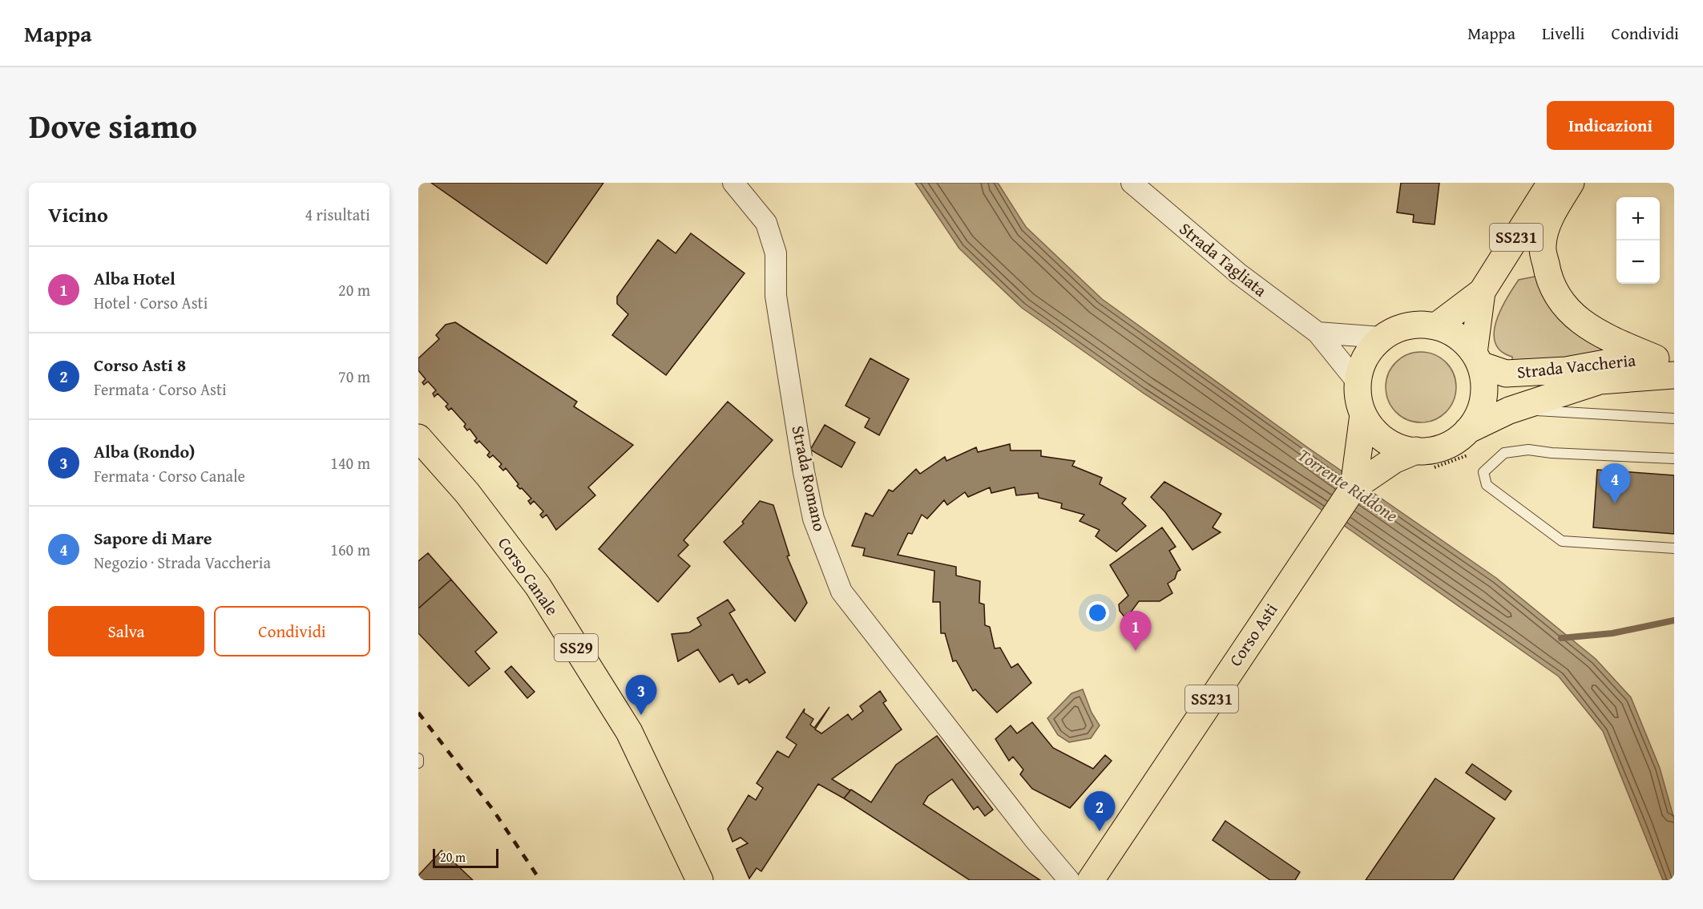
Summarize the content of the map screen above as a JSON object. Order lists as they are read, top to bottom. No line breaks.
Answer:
{"streets":{"main road":["SS231","Strada Vaccheria","Corso Canale","Corso Asti","SS29"],"street":["Strada Tagliata","Strada Romano"]},"crossings":[["SS231","Strada Tagliata"],["SS231","Strada Vaccheria"],["SS231","Corso Asti"],["Strada Tagliata","Strada Vaccheria"]],"water":["Torrente Riddone"],"scale_bar":"20 m","page":{"header":"Mappa","nav":["Mappa","Livelli","Condividi"],"title":"Dove siamo","buttons":["Indicazioni",["Salva","Condividi"]],"heading":["Vicino","4 risultati"],"map_buttons":["+","−"],"list":[{"mark":"1","name":"Alba Hotel","note":"Hotel · Corso Asti","value":"20 m"},{"mark":"2","name":"Corso Asti 8","note":"Fermata · Corso Asti","value":"70 m"},{"mark":"3","name":"Alba (Rondo)","note":"Fermata · Corso Canale","value":"140 m"},{"mark":"4","name":"Sapore di Mare","note":"Negozio · Strada Vaccheria","value":"160 m"}],"pins":["4","1","3","2"],"scale":"20 m"}}
